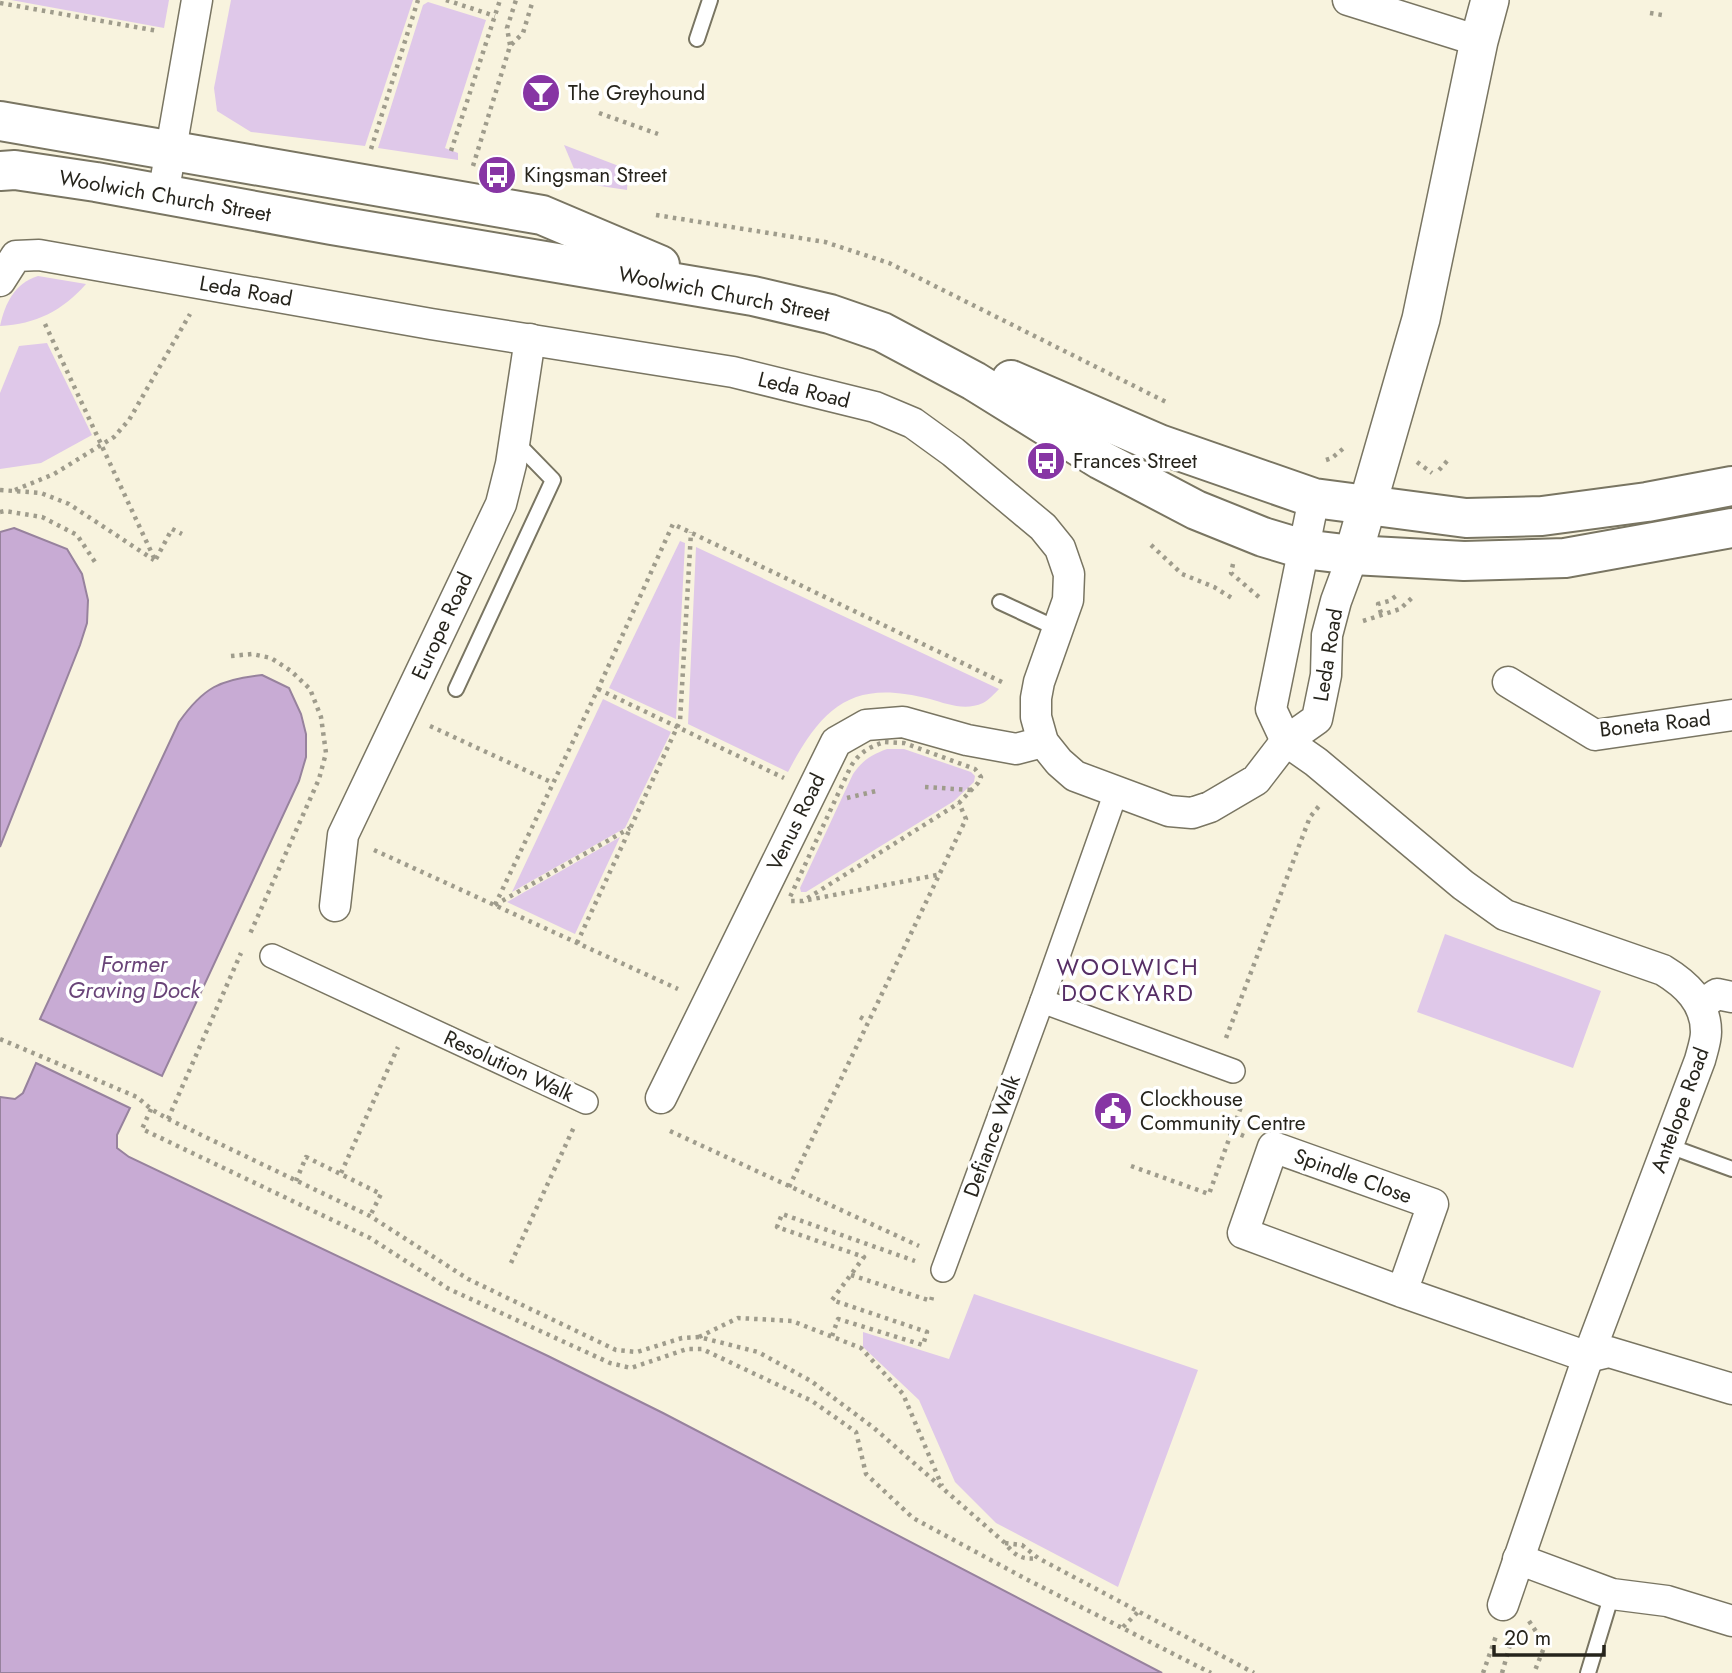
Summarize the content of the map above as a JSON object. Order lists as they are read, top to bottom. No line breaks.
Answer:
{"streets":{"main road":["Woolwich Church Street"],"street":["Leda Road","Europe Road","Boneta Road","Venus Road","Resolution Walk","Antelope Road","Defiance Walk","Spindle Close"]},"crossings":[["Woolwich Church Street","Leda Road"],["Leda Road","Europe Road"],["Leda Road","Venus Road"],["Leda Road","Defiance Walk"],["Antelope Road","Spindle Close"]],"districts":["WOOLWICH DOCKYARD"],"water":["Former Graving Dock"],"places":{"bar":["The Greyhound"],"bus stop":["Kingsman Street","Frances Street"],"public building":["Clockhouse Community Centre"]},"scale_bar":"20 m"}
